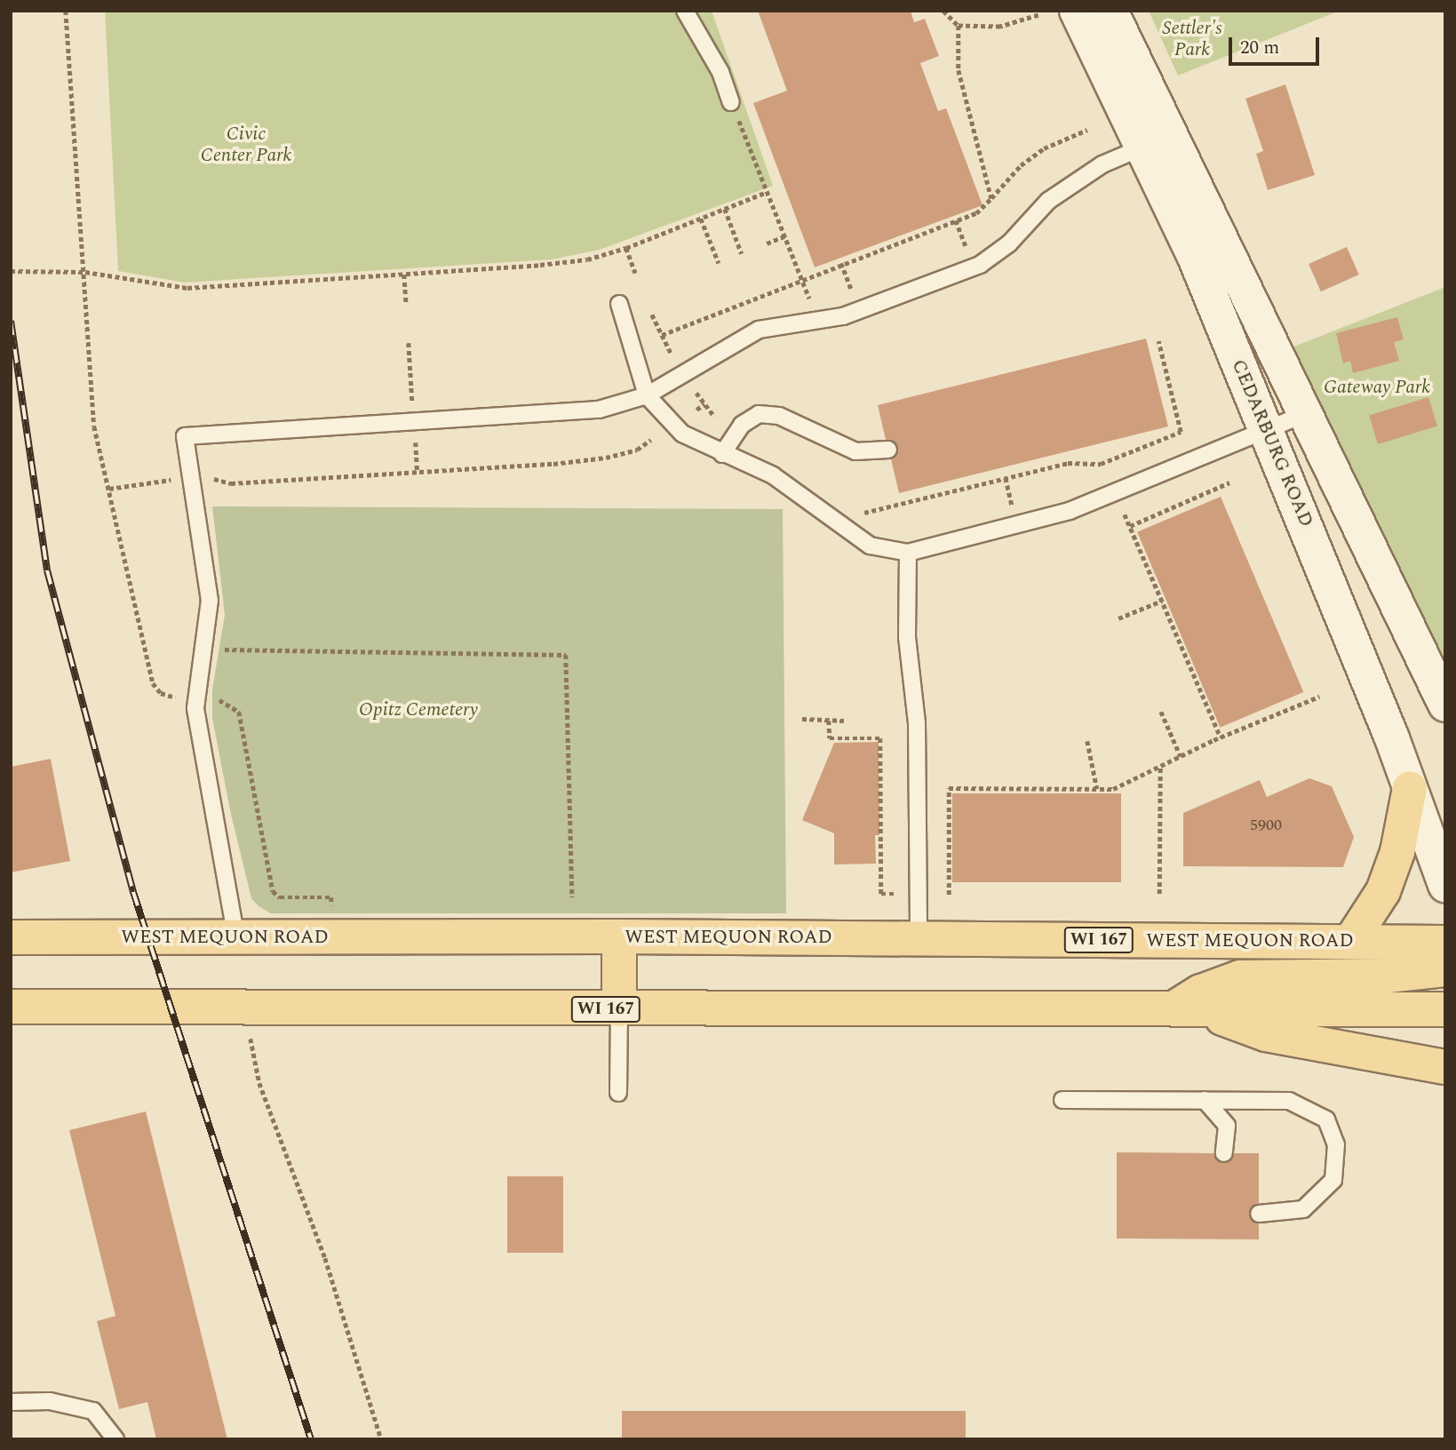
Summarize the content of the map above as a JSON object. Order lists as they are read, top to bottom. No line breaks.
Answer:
{"streets":{"main road":["CEDARBURG ROAD","WEST MEQUON ROAD","WI 167"]},"parks":["Settler's Park","Civic Center Park","Gateway Park","Opitz Cemetery"],"house_numbers":["5900"],"scale_bar":"20 m"}
